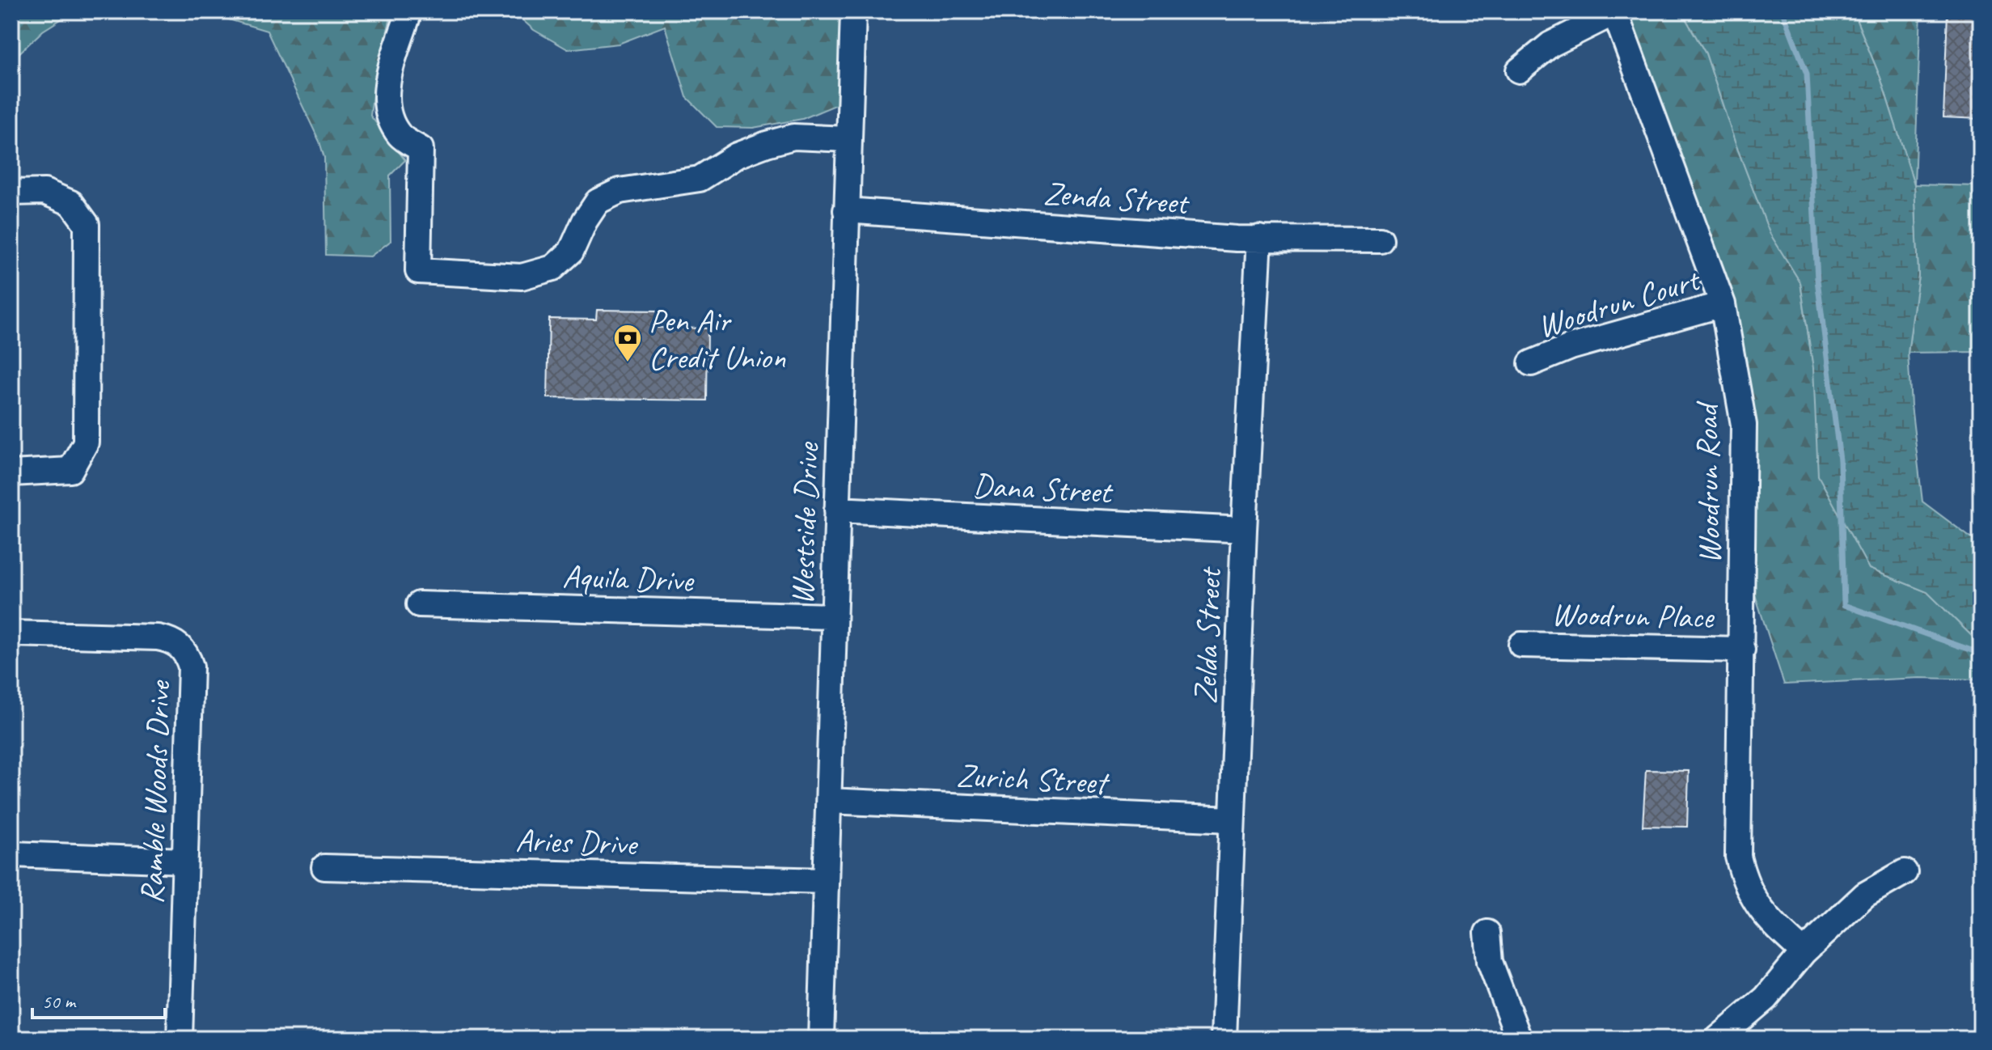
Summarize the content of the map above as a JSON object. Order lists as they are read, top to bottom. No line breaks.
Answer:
{"streets":{"street":["Zenda Street","Woodrun Court","Woodrun Road","Dana Street","Westside Drive","Aquila Drive","Woodrun Place","Zelda Street","Zurich Street","Ramble Woods Drive","Aries Drive"]},"crossings":[["Zenda Street","Westside Drive"],["Zenda Street","Zelda Street"],["Woodrun Court","Woodrun Road"],["Woodrun Road","Woodrun Place"],["Dana Street","Westside Drive"],["Dana Street","Zelda Street"],["Westside Drive","Aquila Drive"],["Westside Drive","Zurich Street"],["Westside Drive","Aries Drive"],["Zelda Street","Zurich Street"]],"places":{"bank":["Pen Air Credit Union"]},"scale_bar":"50 m"}
